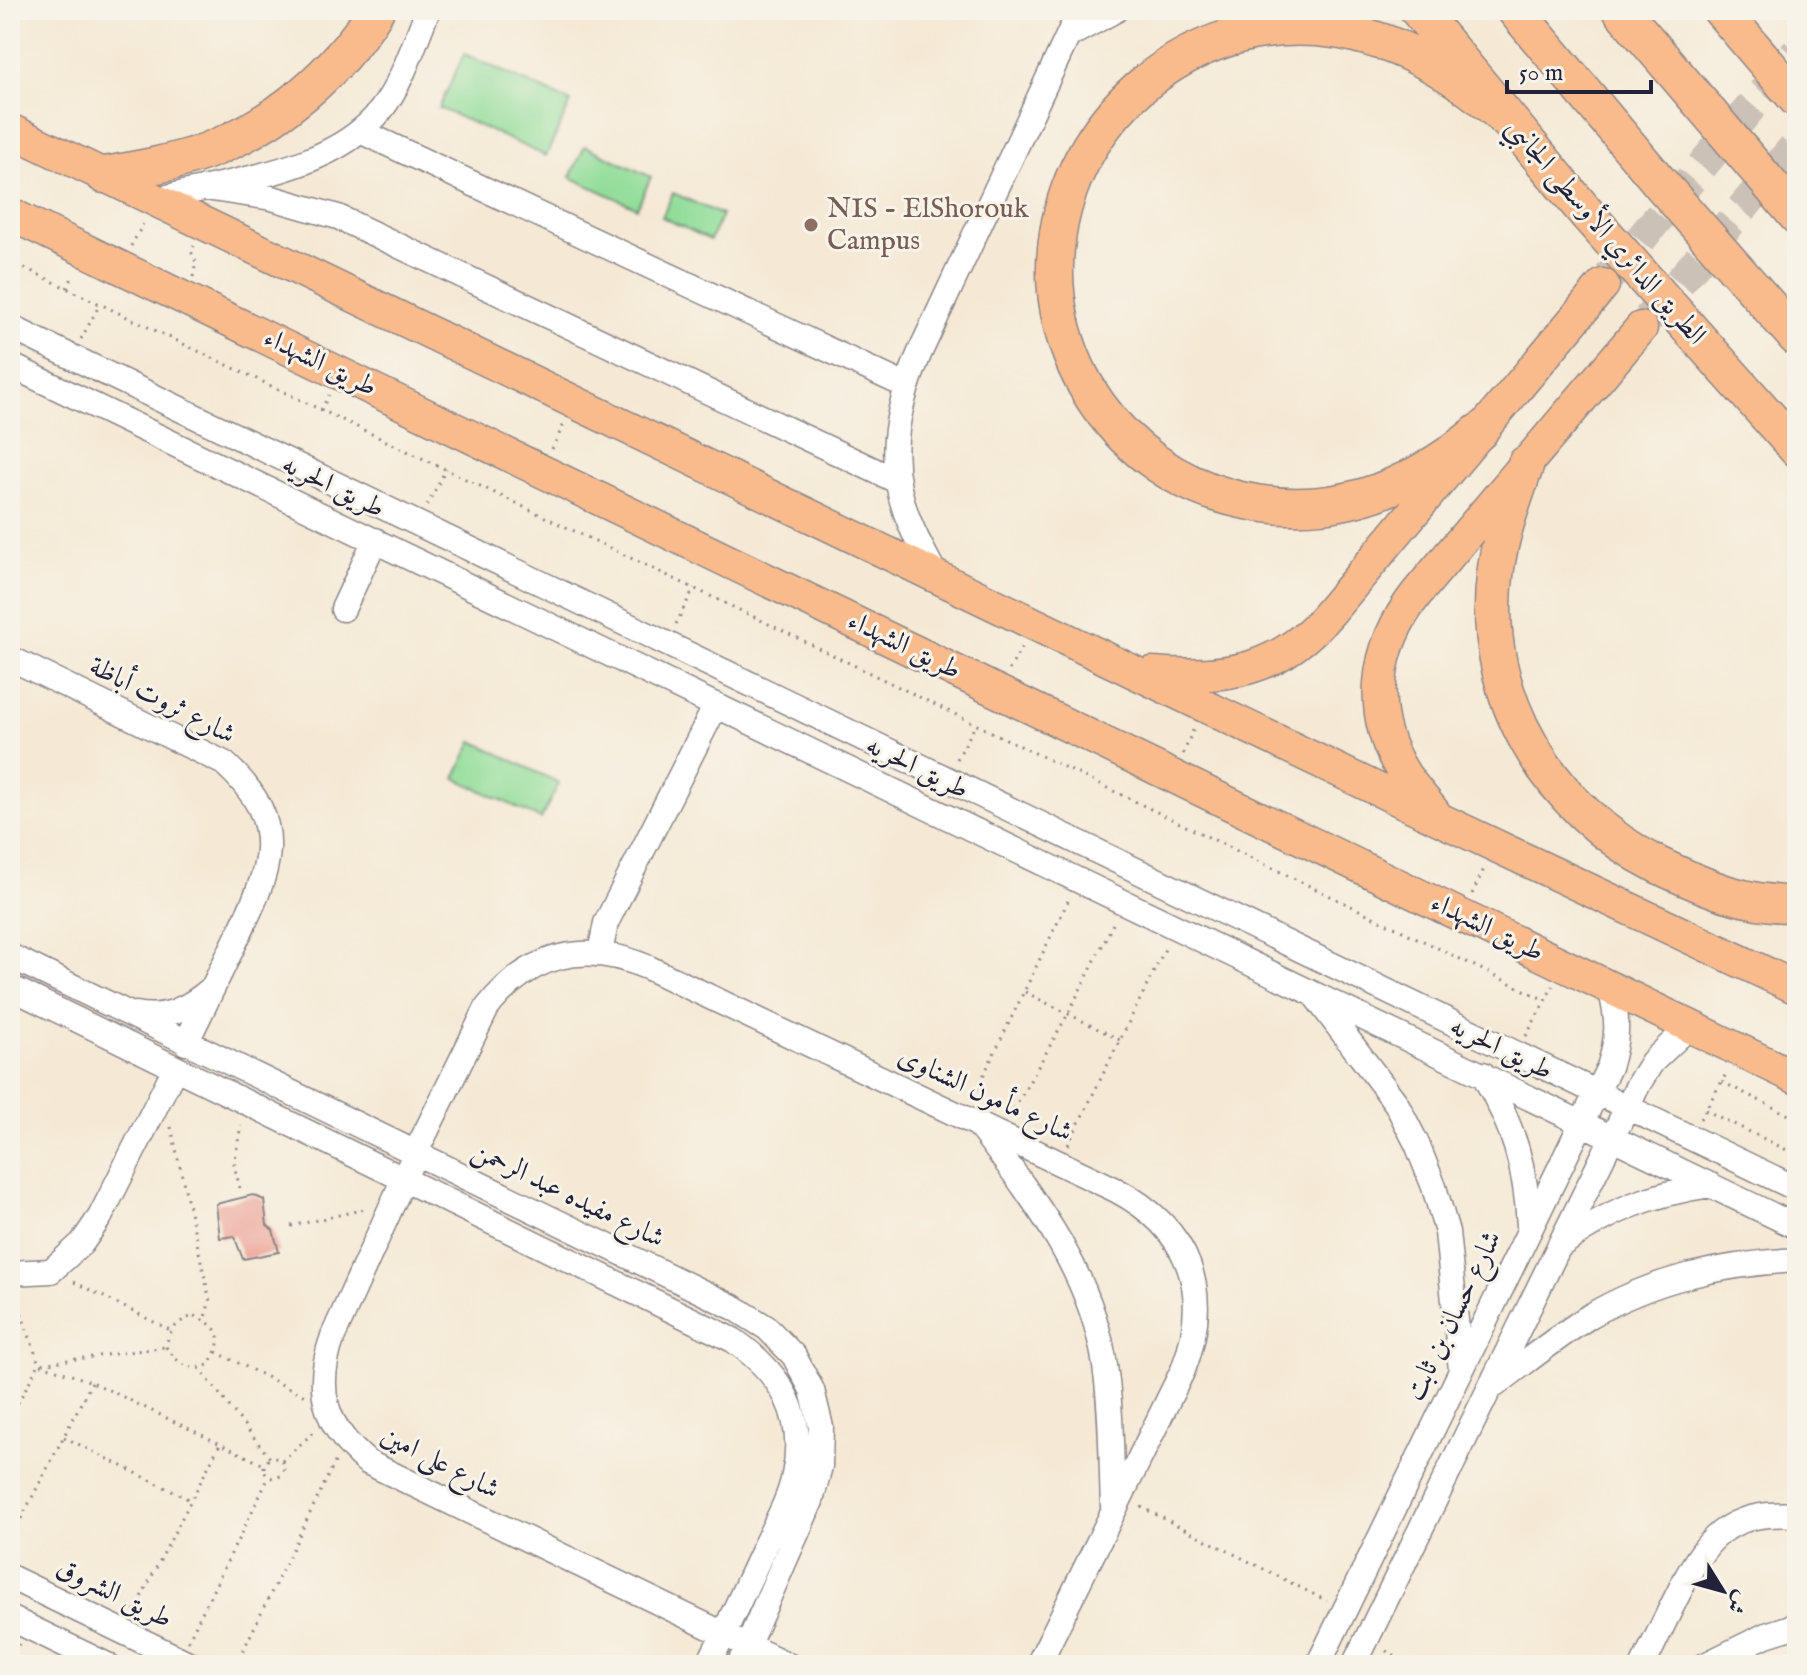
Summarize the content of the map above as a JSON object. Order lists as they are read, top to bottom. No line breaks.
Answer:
{"streets":{"highway":["الطريق الدائري الأوسطى الجانبي"],"main road":["طريق الشهداء"],"street":["طريق الحريه","شارع ثروت أباظة","شارع مأمون الشناوى","شارع مفيده عبد الرحمن","شارع حسان بن ثابت","شارع على امين","طريق الشروق"]},"crossings":[["طريق الشهداء","شارع حسان بن ثابت"],["طريق الحريه","شارع حسان بن ثابت"],["شارع ثروت أباظة","شارع مفيده عبد الرحمن"],["شارع مأمون الشناوى","شارع مفيده عبد الرحمن"],["شارع مأمون الشناوى","شارع على امين"],["شارع مفيده عبد الرحمن","شارع على امين"]],"places":["NIS - ElShorouk Campus"],"scale_bar":"50 m","north":"bottom right"}
